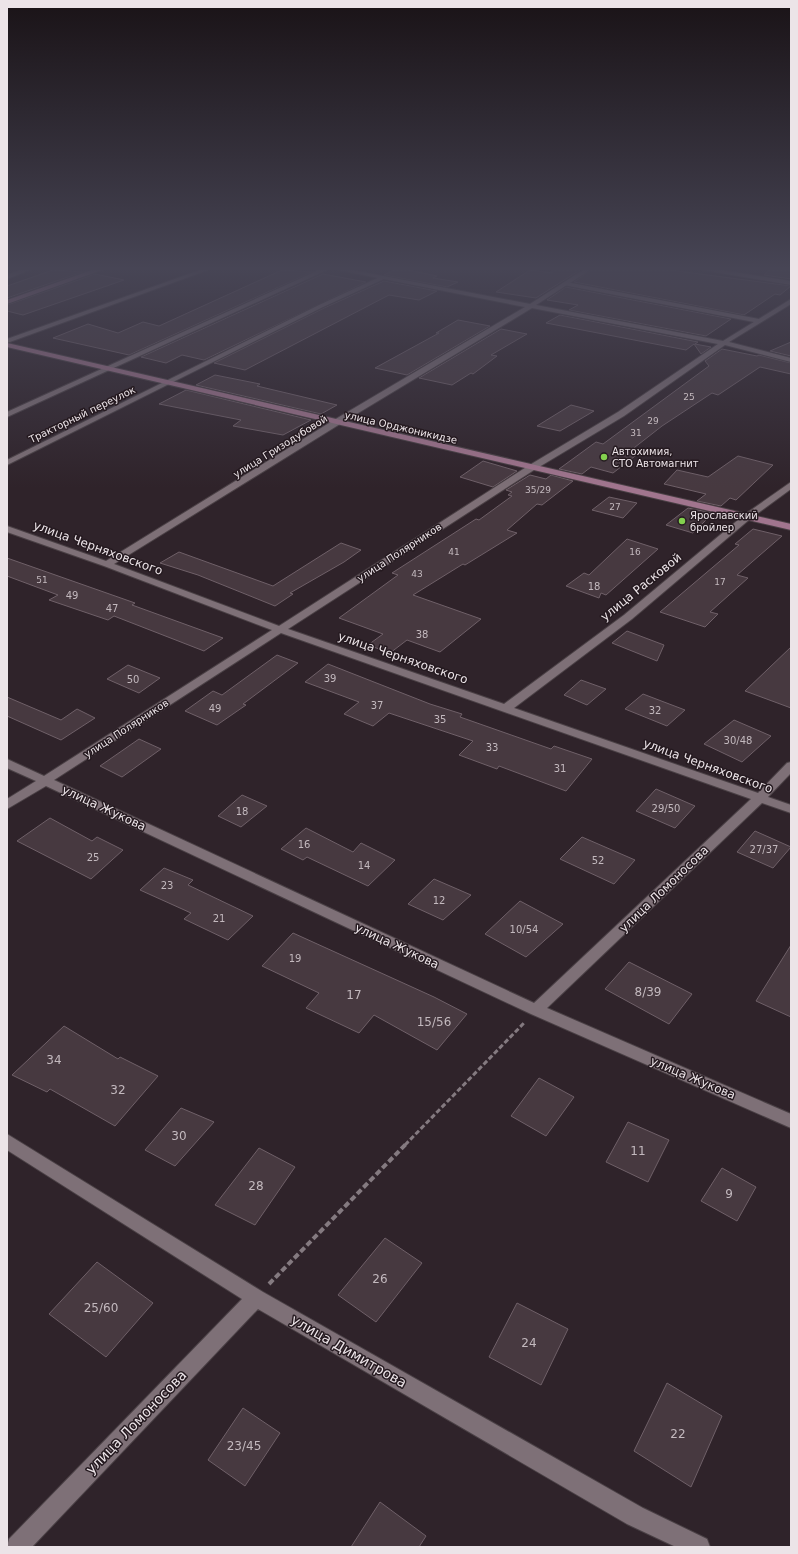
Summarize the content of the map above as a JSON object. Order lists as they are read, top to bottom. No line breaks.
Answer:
{"streets":{"main road":["улица Орджоникидзе"],"street":["улица Гризодубовой","улица Черняховского","улица Полярников","улица Расковой","улица Жукова","улица Ломоносова","улица Димитрова"],"lane":["Тракторный переулок"]},"crossings":[["Тракторный переулок","улица Орджоникидзе"],["улица Орджоникидзе","улица Гризодубовой"],["улица Орджоникидзе","улица Полярников"],["улица Орджоникидзе","улица Расковой"],["улица Гризодубовой","улица Черняховского"],["улица Черняховского","улица Полярников"],["улица Черняховского","улица Расковой"],["улица Черняховского","улица Ломоносова"],["улица Полярников","улица Жукова"],["улица Жукова","улица Ломоносова"],["улица Ломоносова","улица Димитрова"]],"places":["Автохимия, СТО Автомагнит","Ярославский бройлер"],"house_numbers":["25","29","31","35/29","27","41","16","43","51","17","18","49","47","38","39","50","37","49","32","35","30/48","33","31","29/50","18","16","27/37","25","52","14","23","12","21","10/54","19","8/39","17","15/56","34","32","30","11","28","9","26","25/60","24","22","23/45"]}
